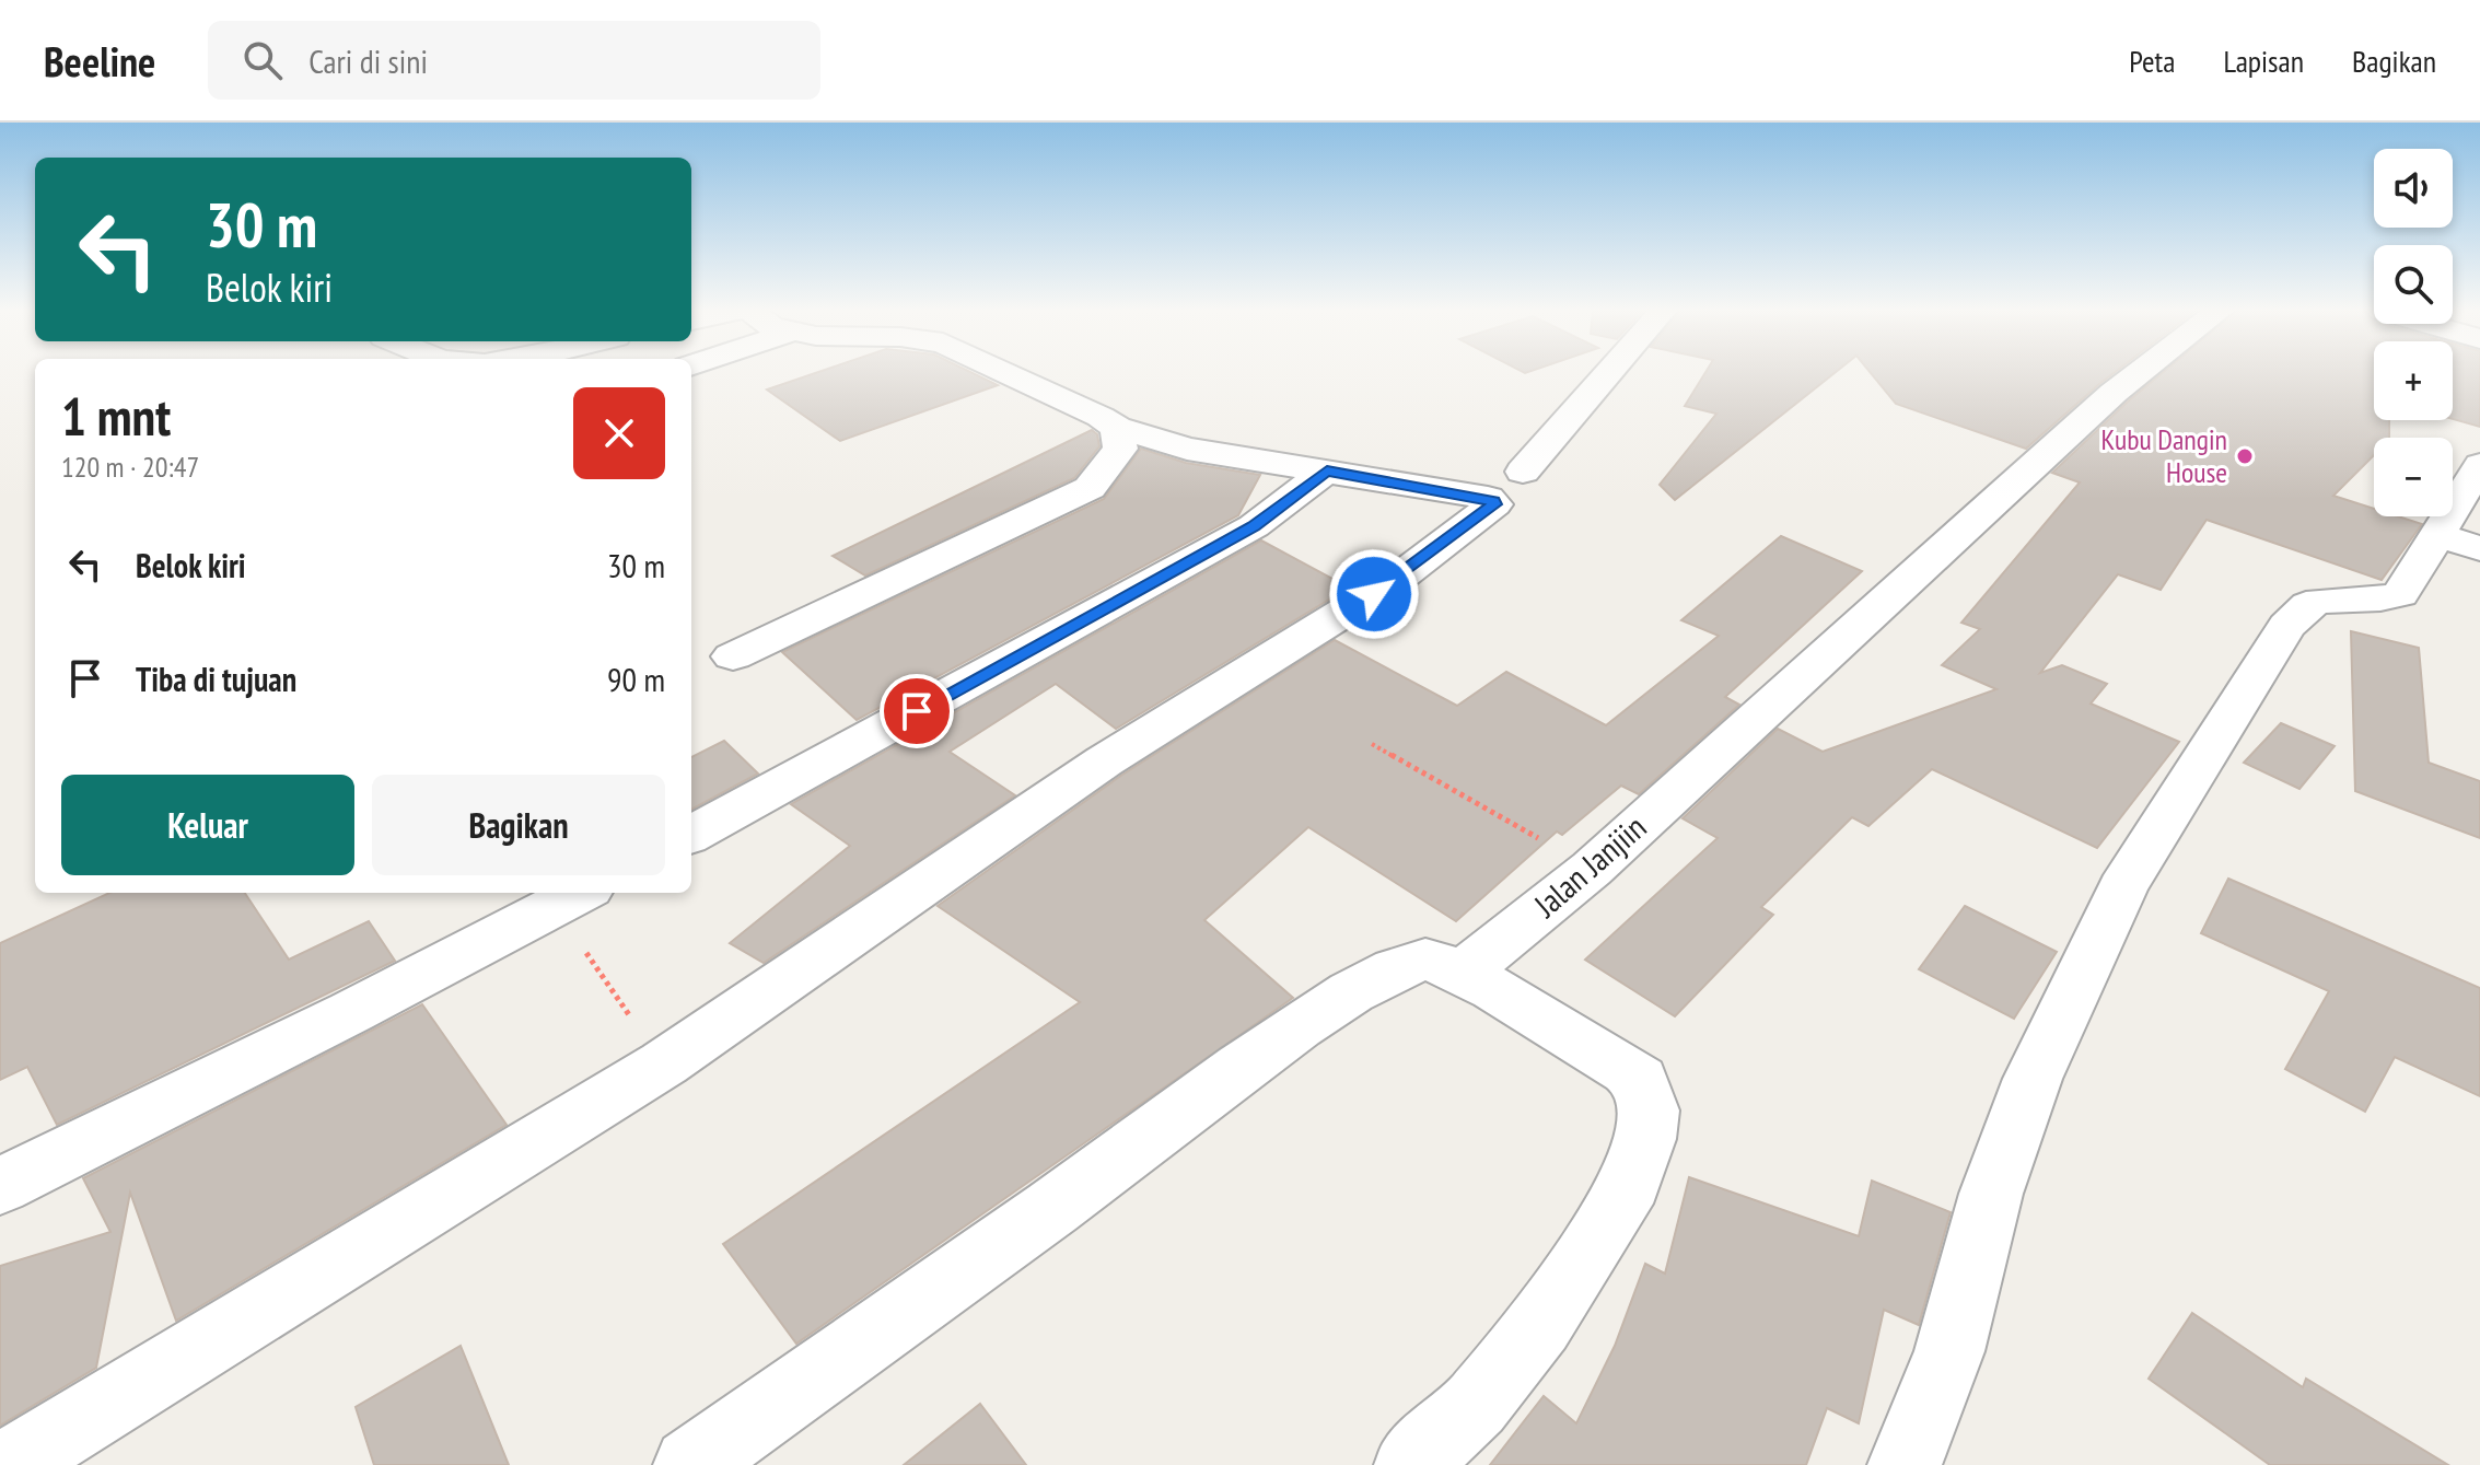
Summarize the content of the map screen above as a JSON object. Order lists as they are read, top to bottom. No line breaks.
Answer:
{"streets":{"street":["Jalan Janjiin"]},"places":["Kubu Dangin House"],"page":{"header":"Beeline","search":"Cari di sini","nav":["Peta","Lapisan","Bagikan"],"map_buttons":["+","−"],"turn":["30 m","Belok kiri"],"heading":["1 mnt","120 m · 20:47"],"list":[{"name":"Belok kiri","value":"30 m"},{"name":"Tiba di tujuan","value":"90 m"}],"buttons":["Keluar","Bagikan"]}}
